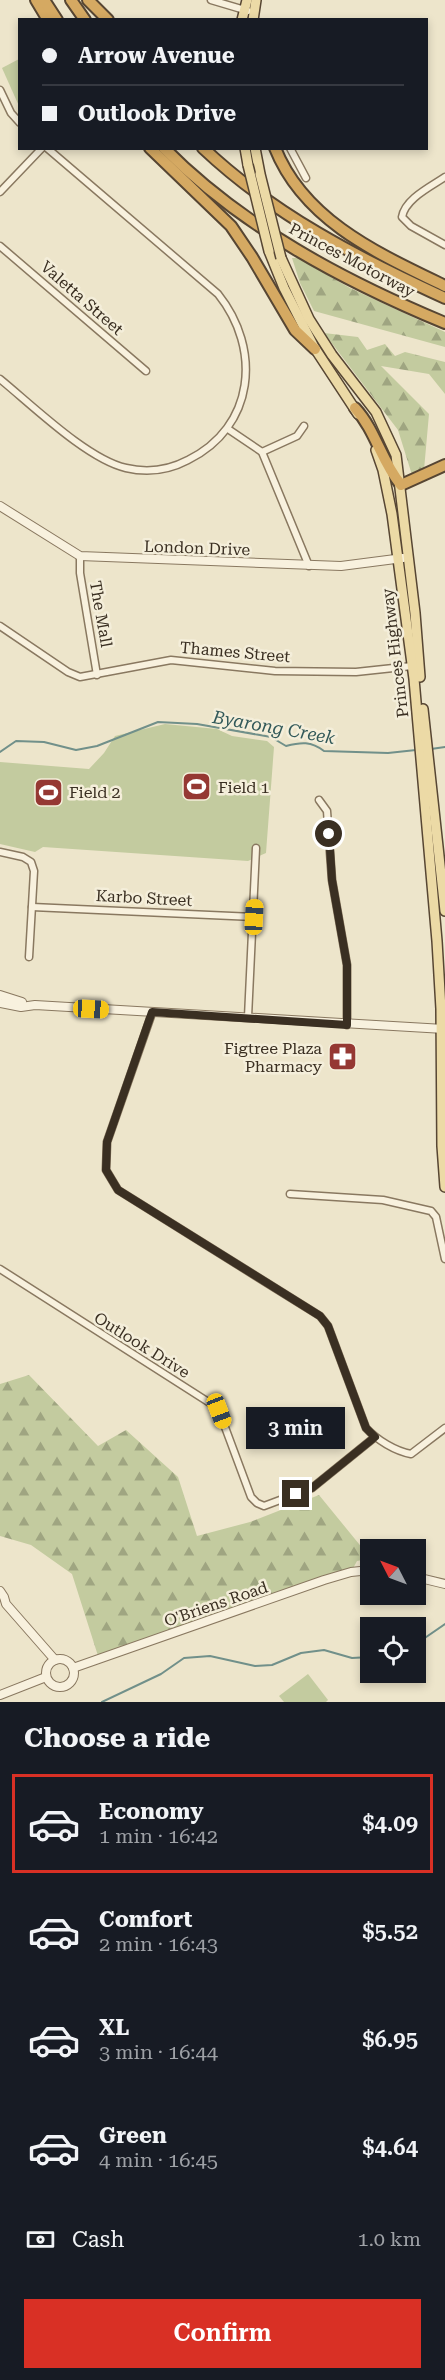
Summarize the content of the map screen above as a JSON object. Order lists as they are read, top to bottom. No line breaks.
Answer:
{"streets":{"highway":["Princes Motorway"],"main road":["Princes Highway"],"street":["Valetta Street","London Drive","The Mall","Thames Street","Karbo Street","Outlook Drive","O'Briens Road"]},"crossings":[["London Drive","The Mall"],["London Drive","Princes Highway"],["The Mall","Thames Street"],["Thames Street","Princes Highway"]],"water":["Byarong Creek"],"places":{"sports":["Field 1","Field 2"],"pharmacy":["Figtree Plaza Pharmacy"]},"north":"top left","page":{"banner":["Arrow Avenue","Outlook Drive"],"bubble":"3 min","heading":"Choose a ride","list":[{"name":"Economy","note":"1 min · 16:42","value":"$4.09"},{"name":"Comfort","note":"2 min · 16:43","value":"$5.52"},{"name":"XL","note":"3 min · 16:44","value":"$6.95"},{"name":"Green","note":"4 min · 16:45","value":"$4.64"}],"pay":["Cash","1.0 km"],"buttons":"Confirm"}}
